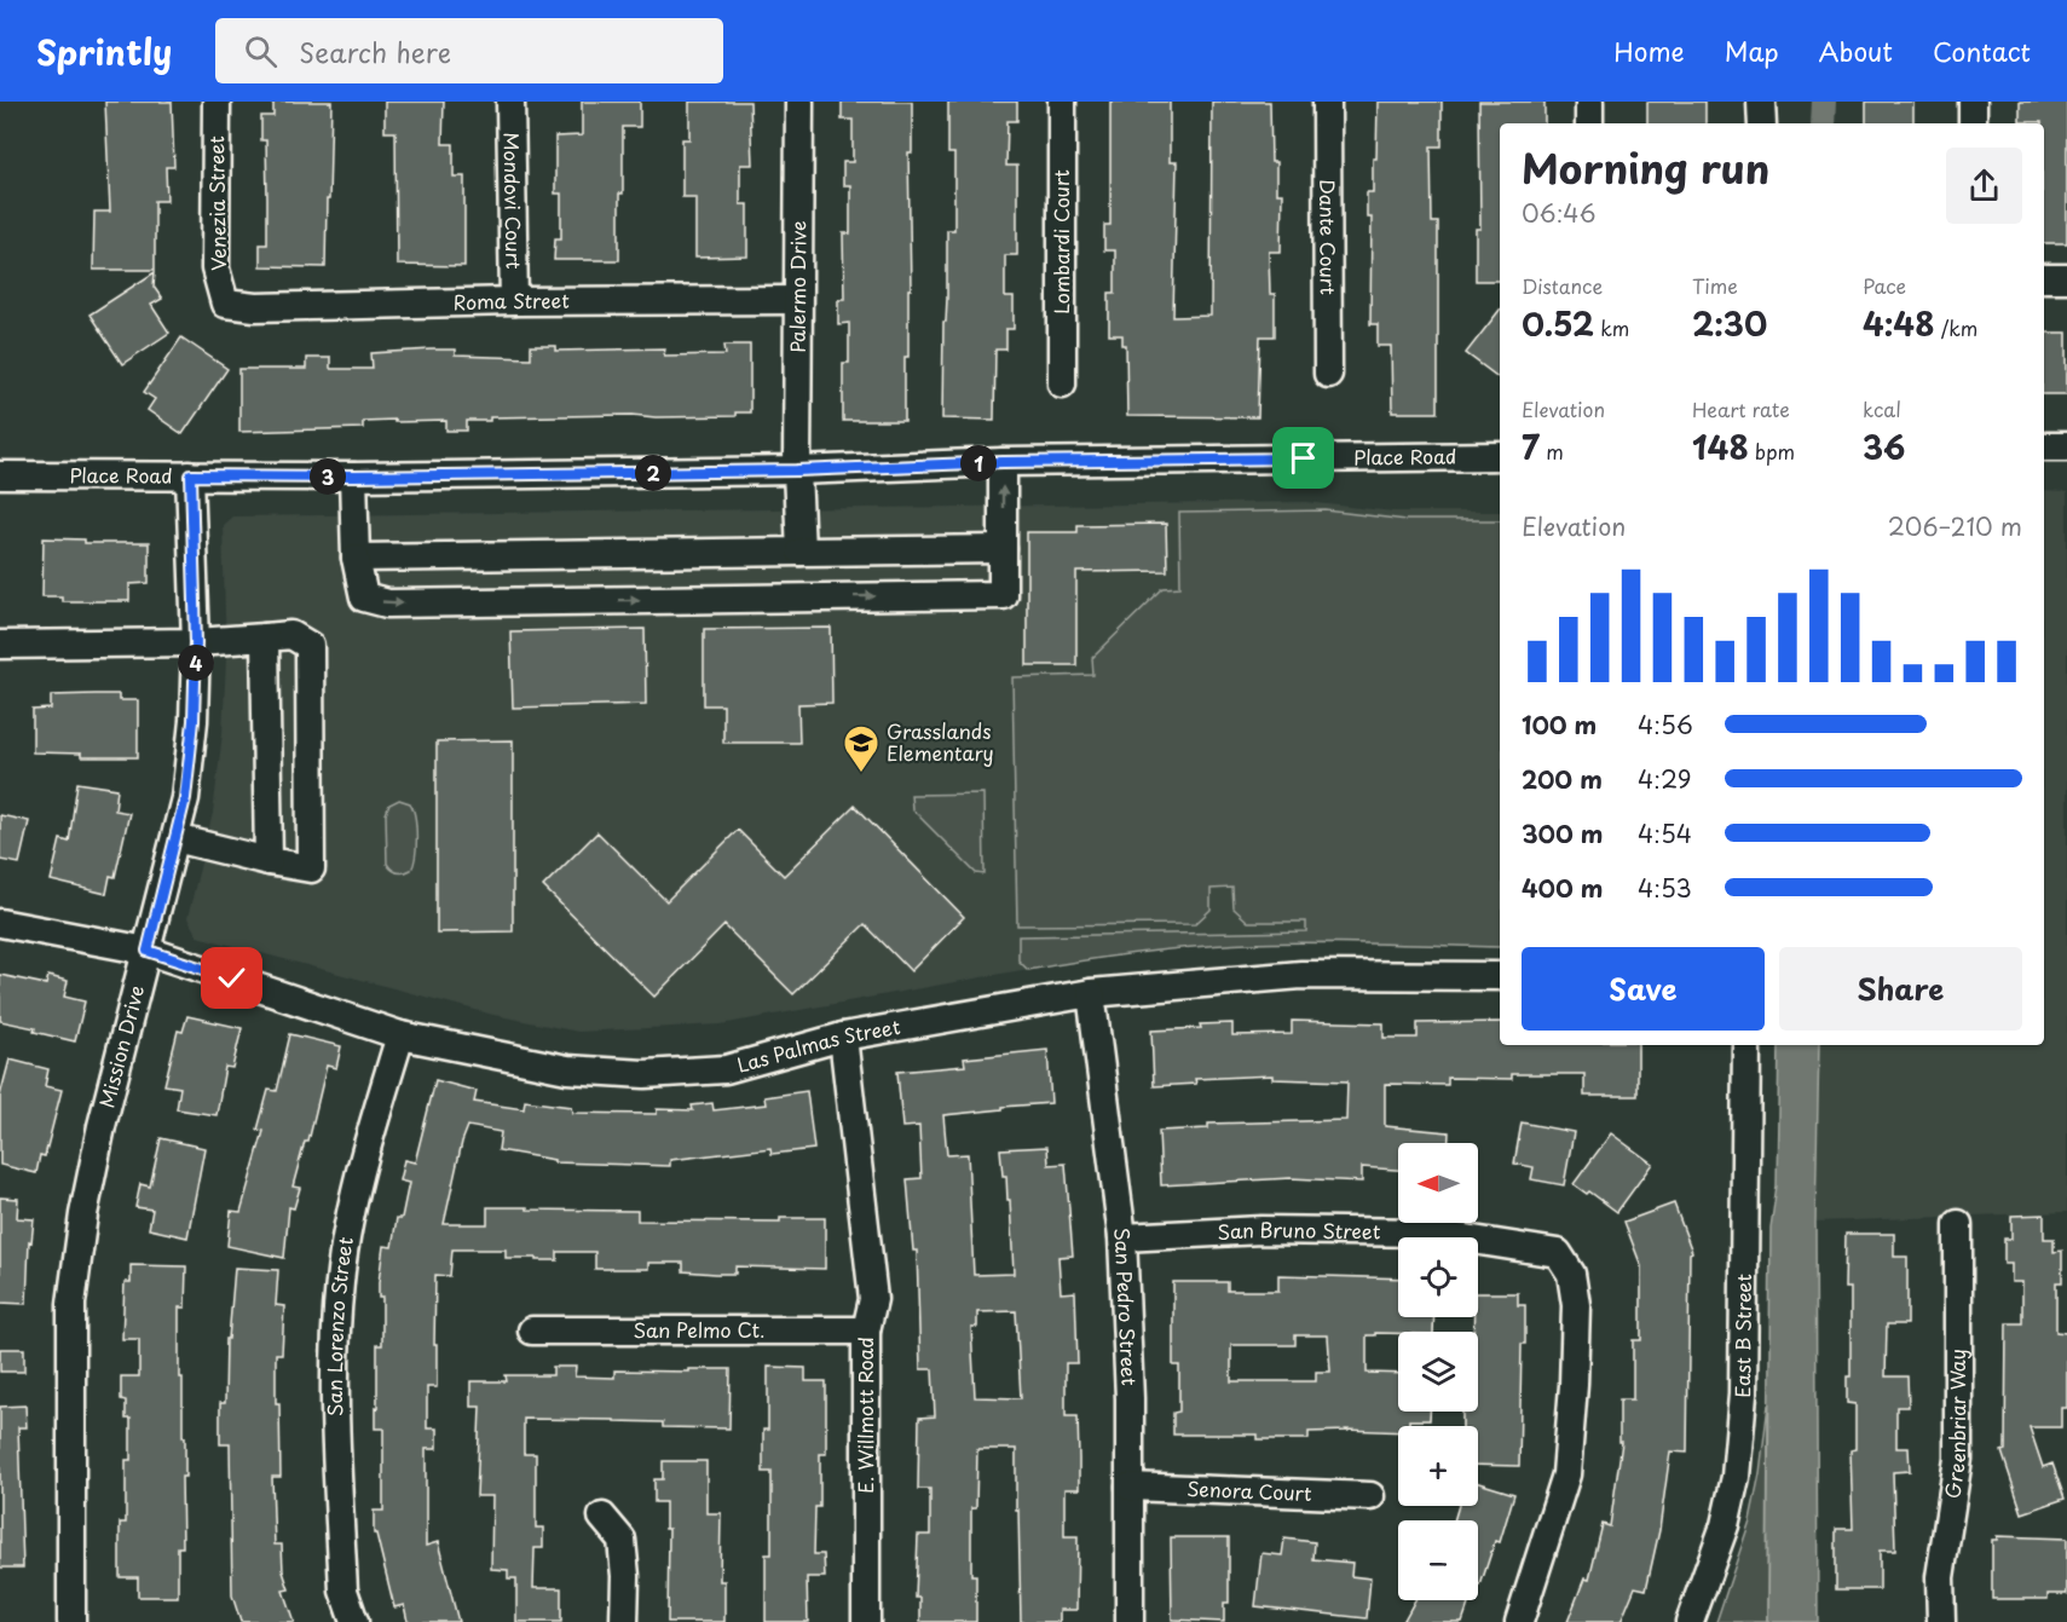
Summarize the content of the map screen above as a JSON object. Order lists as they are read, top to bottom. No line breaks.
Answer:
{"streets":{"street":["Mondovi Court","Venezia Street","Dante Court","Lombardi Court","Palermo Drive","Roma Street","Place Road","Las Palmas Street","Mission Drive","San Bruno Street","San Pedro Street","San Lorenzo Street","San Pelmo Ct.","East B Street","E. Willmott Road","Greenbriar Way","Senora Court"]},"crossings":[["Mondovi Court","Roma Street"],["Venezia Street","Roma Street"],["Palermo Drive","Roma Street"],["Palermo Drive","Place Road"],["Place Road","Mission Drive"],["Las Palmas Street","Mission Drive"],["Las Palmas Street","San Pedro Street"],["Las Palmas Street","San Lorenzo Street"],["Las Palmas Street","E. Willmott Road"],["San Bruno Street","San Pedro Street"],["San Pedro Street","Senora Court"],["San Pelmo Ct.","E. Willmott Road"]],"places":{"school or university":["Grasslands Elementary"]},"north":"left","page":{"header":"Sprintly","search":"Search here","nav":["Home","Map","About","Contact"],"heading":["Morning run","06:46"],"stats":[["Distance","0.52 km"],["Time","2:30"],["Pace","4:48 /km"],["Elevation","7 m"],["Heart rate","148 bpm"],["kcal","36"]],"pins":["1","2","3","4"],"chart":["Elevation","206–210 m"],"list":[{"name":"100 m","note":"4:56"},{"name":"200 m","note":"4:29"},{"name":"300 m","note":"4:54"},{"name":"400 m","note":"4:53"}],"buttons":["Save","Share"],"map_buttons":["+","−"]}}
